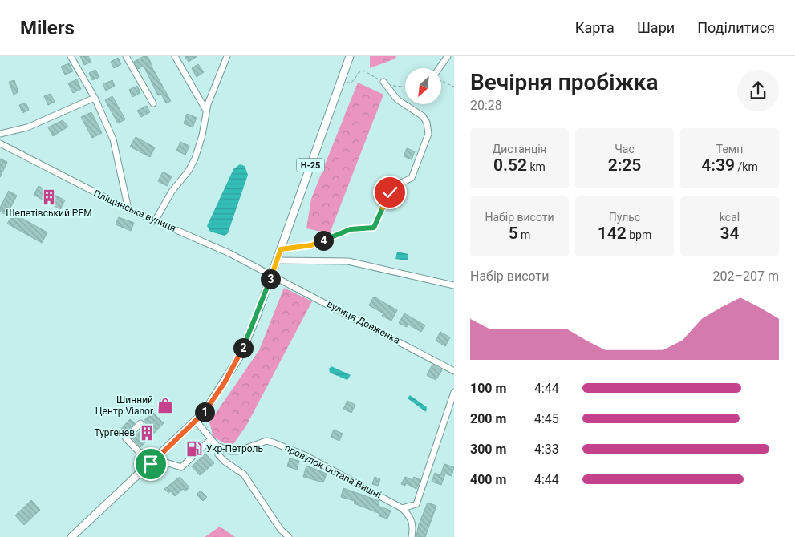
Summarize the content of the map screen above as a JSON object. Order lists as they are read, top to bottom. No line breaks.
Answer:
{"streets":{"main road":["Н-25"],"street":["Пліщинська вулиця","вулиця Довженка","провулок Остапа Вишні"]},"crossings":[["Н-25","Пліщинська вулиця"],["Н-25","вулиця Довженка"],["Пліщинська вулиця","вулиця Довженка"]],"places":{"building":["Шепетівський РЕМ","Тургенев"],"shop":["Шинний Центр Vianor"],"fuel station":["Укр-Петроль"]},"north":"bottom left","page":{"header":"Milers","nav":["Карта","Шари","Поділитися"],"heading":["Вечірня пробіжка","20:28"],"stats":[["Дистанція","0.52 km"],["Час","2:25"],["Темп","4:39 /km"],["Набір висоти","5 m"],["Пульс","142 bpm"],["kcal","34"]],"pins":["4","3","2","1"],"chart":["Набір висоти","202–207 m"],"list":[{"name":"100 m","note":"4:44"},{"name":"200 m","note":"4:45"},{"name":"300 m","note":"4:33"},{"name":"400 m","note":"4:44"}]}}
